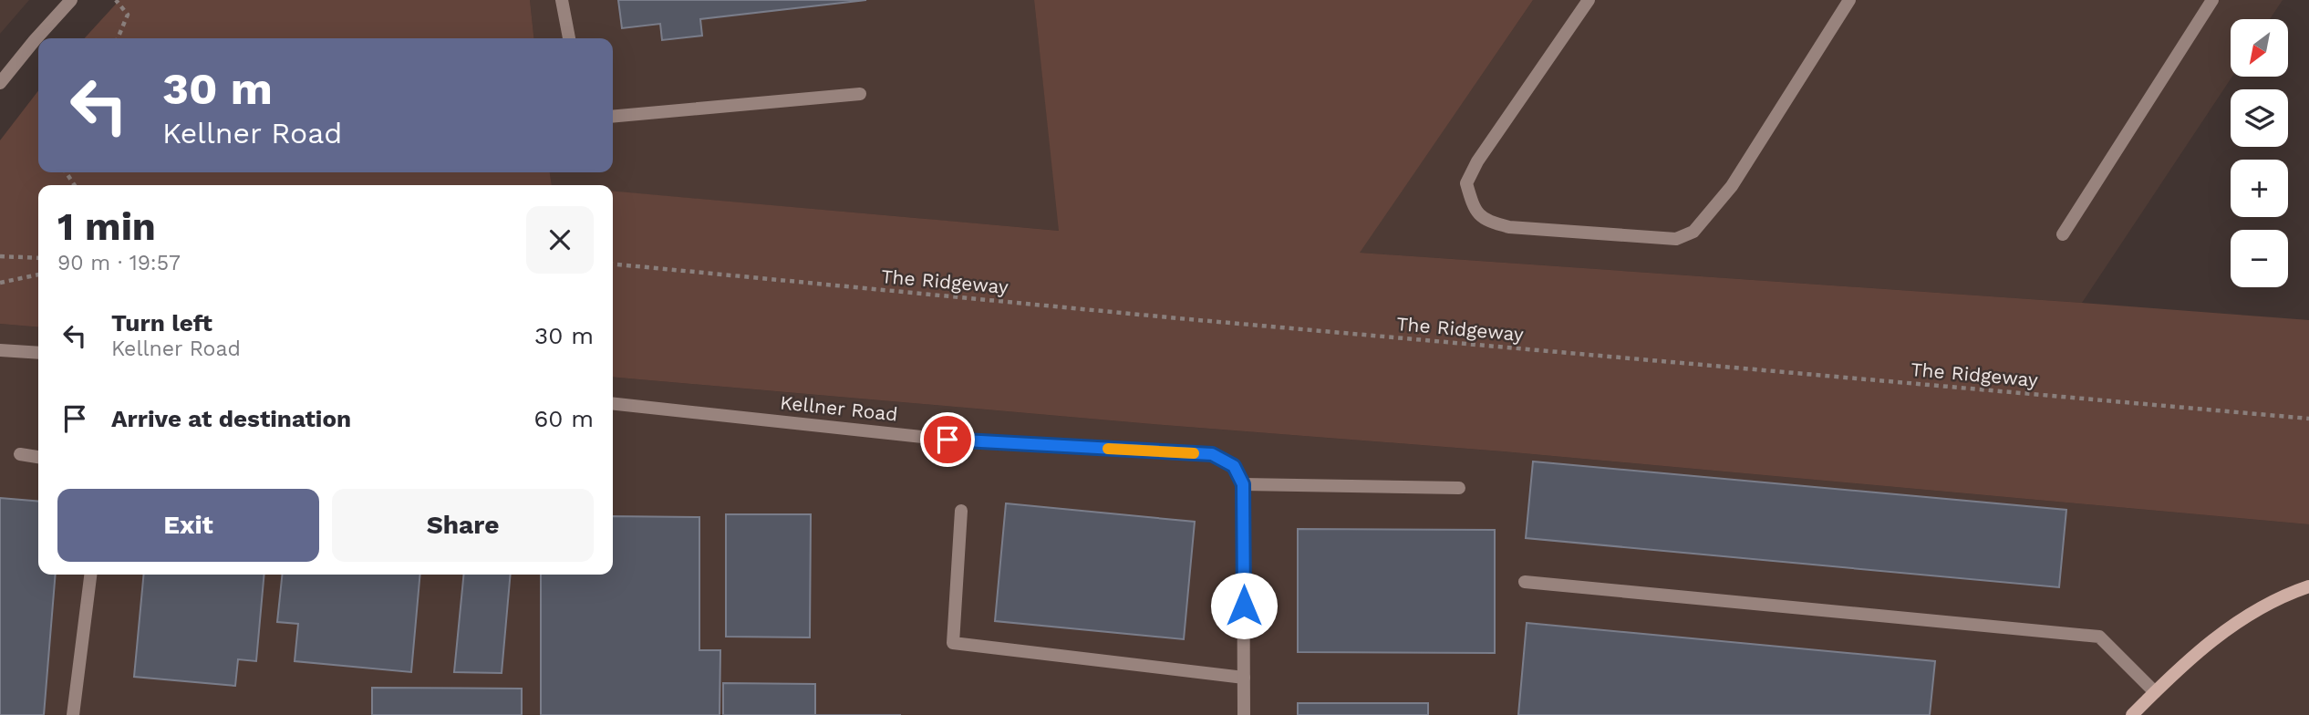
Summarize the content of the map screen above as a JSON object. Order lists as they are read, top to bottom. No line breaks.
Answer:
{"streets":{"street":["Kellner Road"],"path":["The Ridgeway"]},"north":"bottom left","page":{"map_buttons":["+","−"],"turn":["30 m","Kellner Road"],"heading":["1 min","90 m · 19:57"],"list":[{"name":"Turn left","note":"Kellner Road","value":"30 m"},{"name":"Arrive at destination","value":"60 m"}],"buttons":["Exit","Share"]}}
